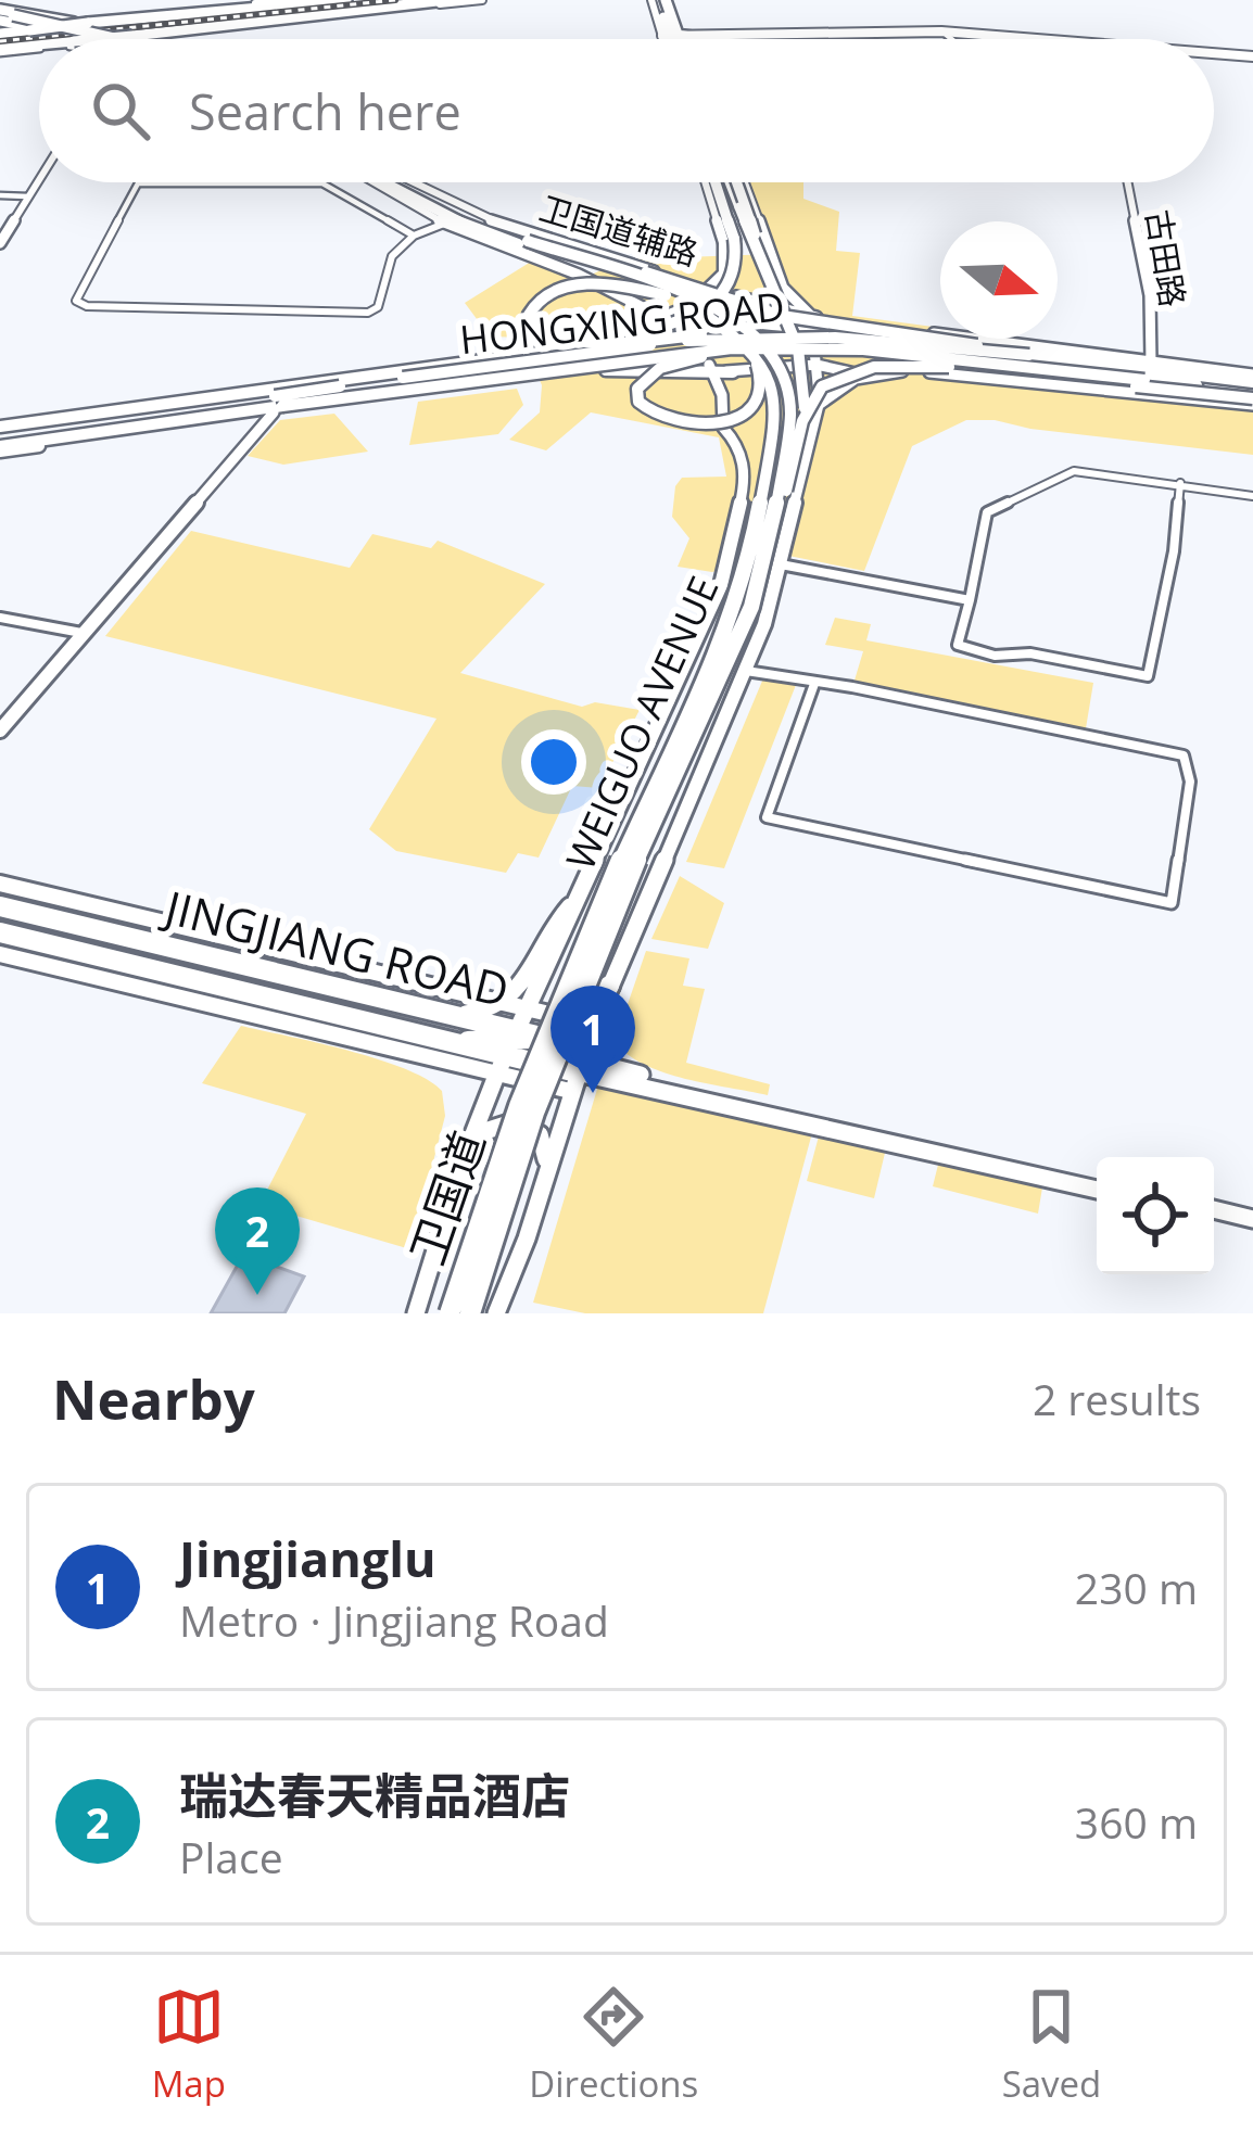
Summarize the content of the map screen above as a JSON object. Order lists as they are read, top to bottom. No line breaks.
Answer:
{"streets":{"main road":["HONGXING ROAD","WEIGUO AVENUE","JINGJIANG ROAD"],"street":["卫国道辅路","古田路"]},"crossings":[["古田路","HONGXING ROAD"],["WEIGUO AVENUE","JINGJIANG ROAD"]],"north":"right","page":{"search":"Search here","pins":["1","2"],"heading":["Nearby","2 results"],"list":[{"mark":"1","name":"Jingjianglu","note":"Metro · Jingjiang Road","value":"230 m"},{"mark":"2","name":"瑞达春天精品酒店","note":"Place","value":"360 m"}],"nav":["Map","Directions","Saved"]}}
